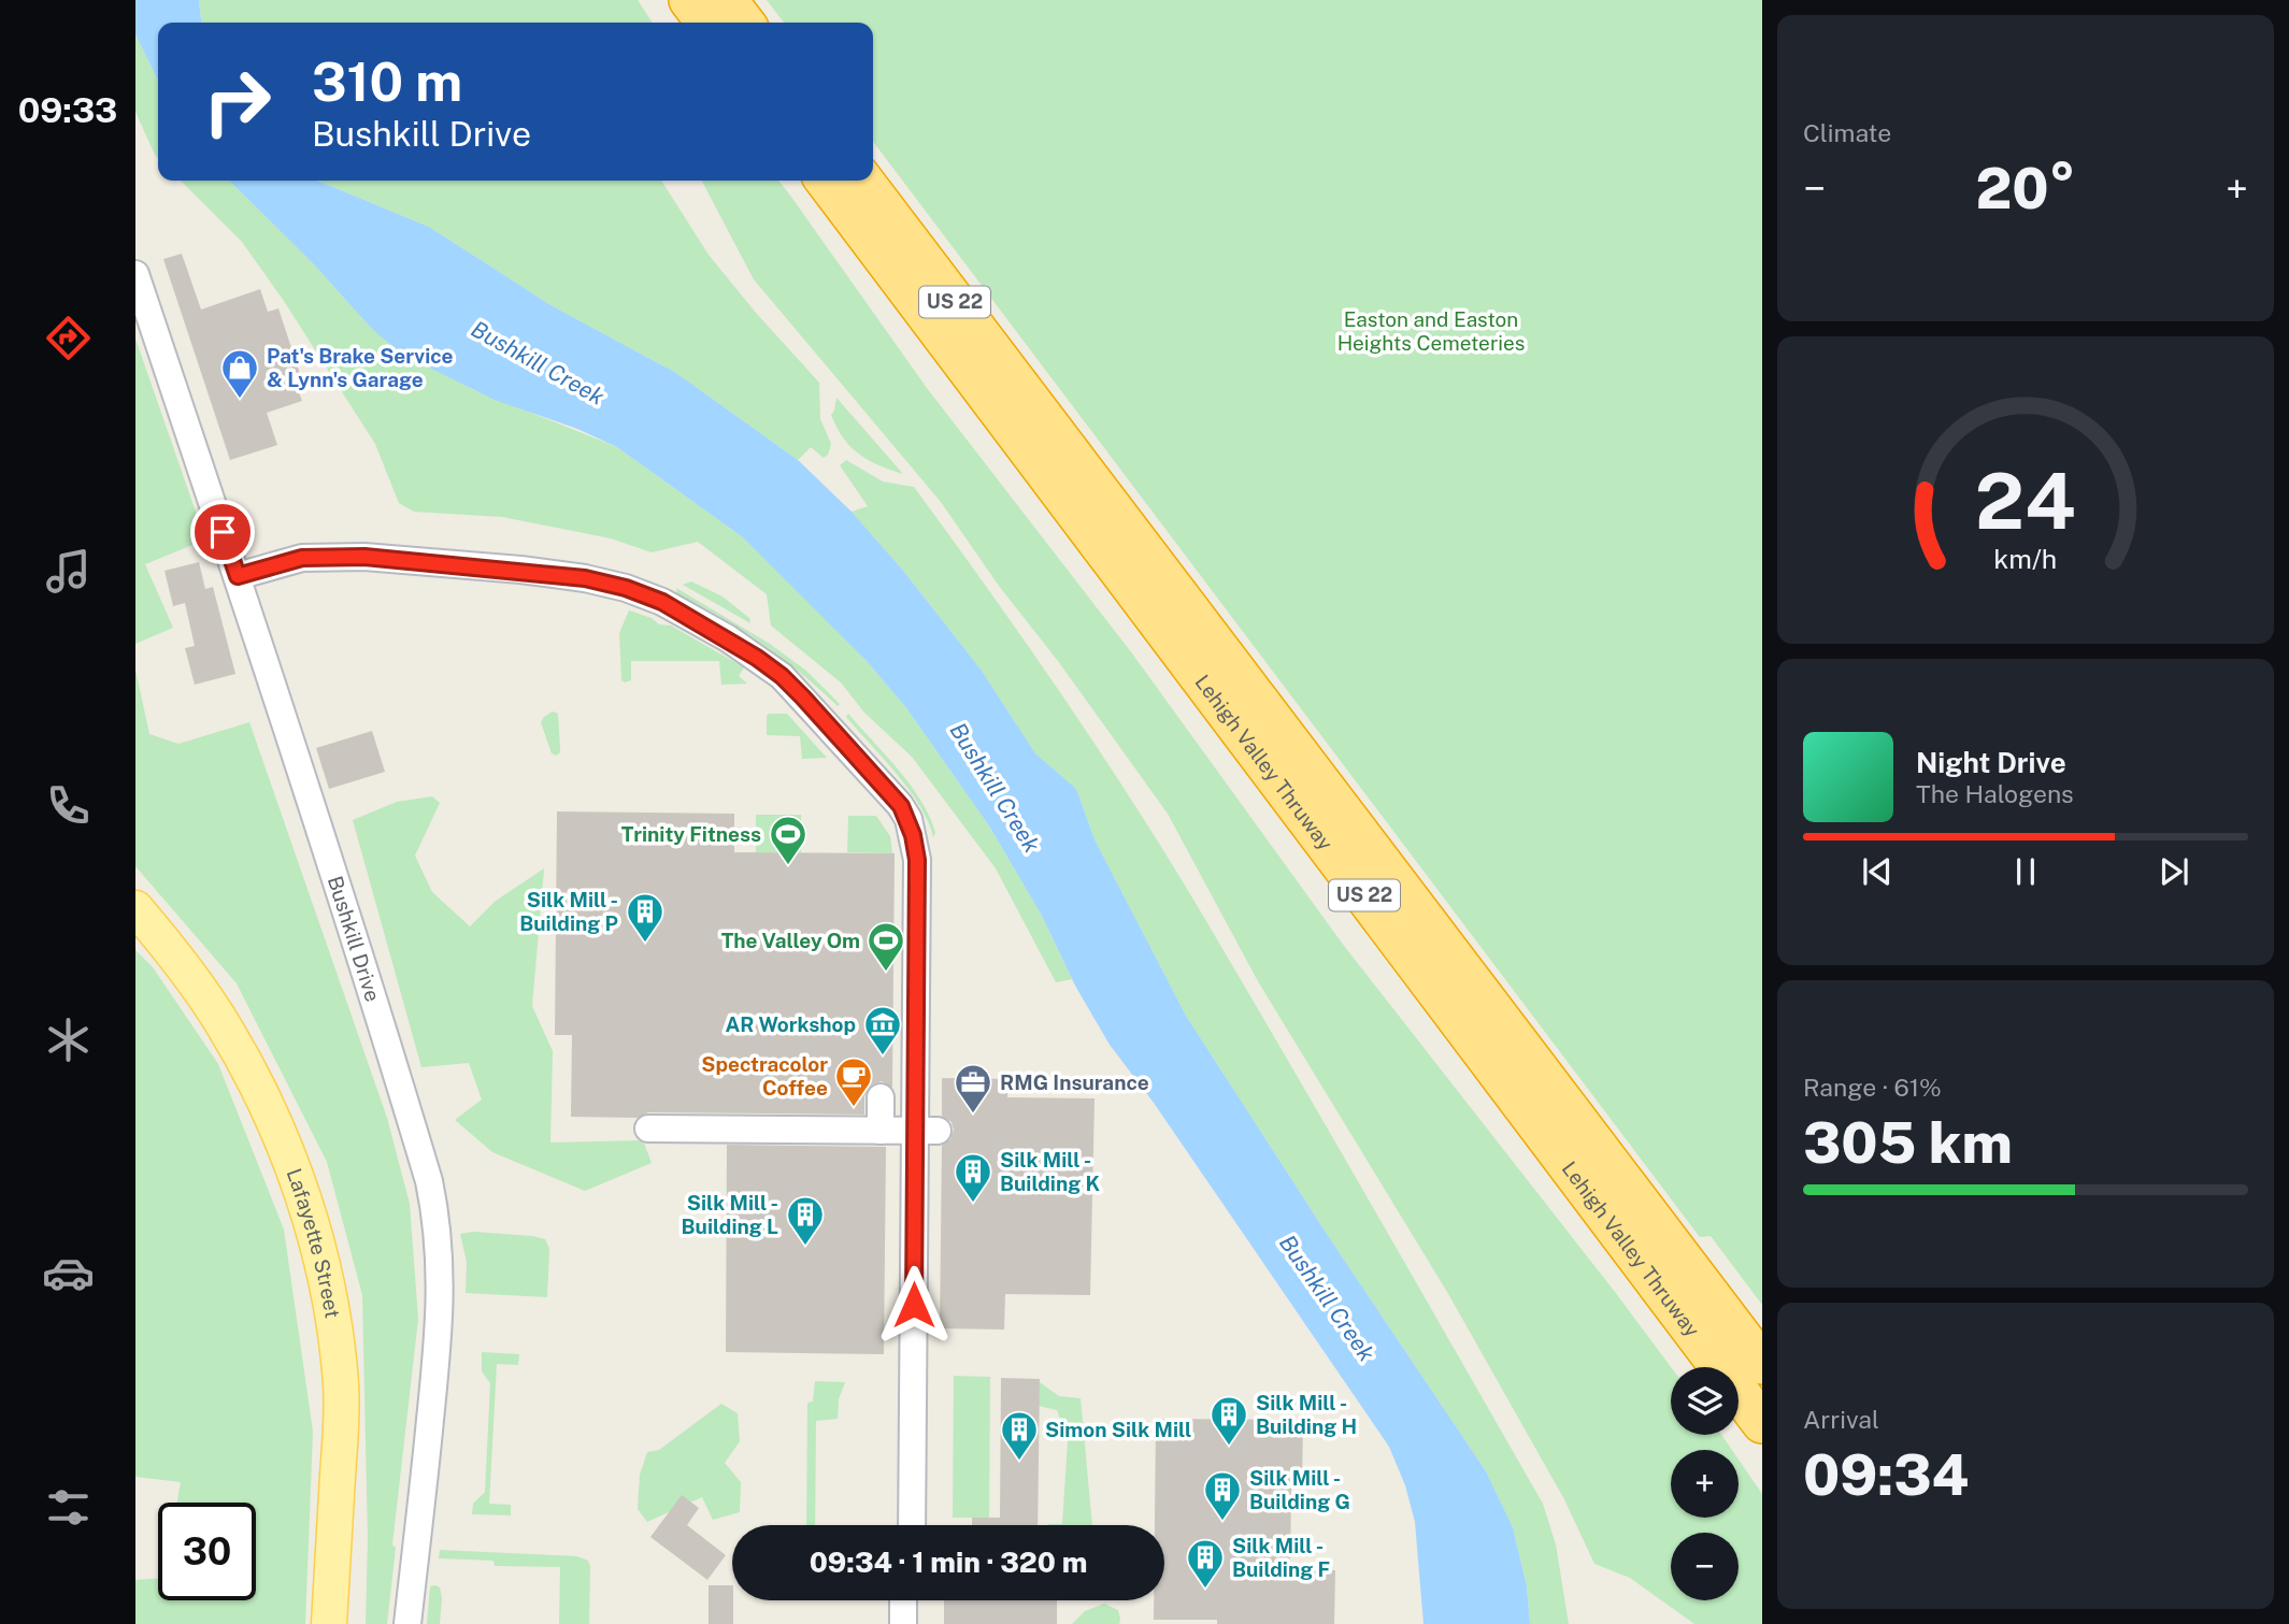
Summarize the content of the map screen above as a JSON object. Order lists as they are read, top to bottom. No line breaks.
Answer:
{"streets":{"highway":["US 22","Lehigh Valley Thruway"],"main road":["Lafayette Street"],"street":["Bushkill Drive"]},"water":["Bushkill Creek"],"parks":["Easton and Easton Heights Cemeteries"],"places":{"shop":["Pat's Brake Service & Lynn's Garage"],"sports":["Trinity Fitness","The Valley Om"],"building":["Silk Mill - Building P","Silk Mill - Building K","Silk Mill - Building L","Silk Mill - Building H","Simon Silk Mill","Silk Mill - Building G","Silk Mill - Building F"],"museum":["AR Workshop"],"cafe":["Spectracolor Coffee"],"office":["RMG Insurance"]},"page":{"tabs":"09:33","tile":["Climate",["Range · 61%","305 km"],["Arrival","09:34"]],"turn":["310 m","Bushkill Drive"],"heat":["−","20°","+"],"song":["Night Drive","The Halogens"],"map_buttons":["+","−"],"limit":"30","trip":"09:34 · 1 min · 320 m","gauge":["24","km/h"]}}
